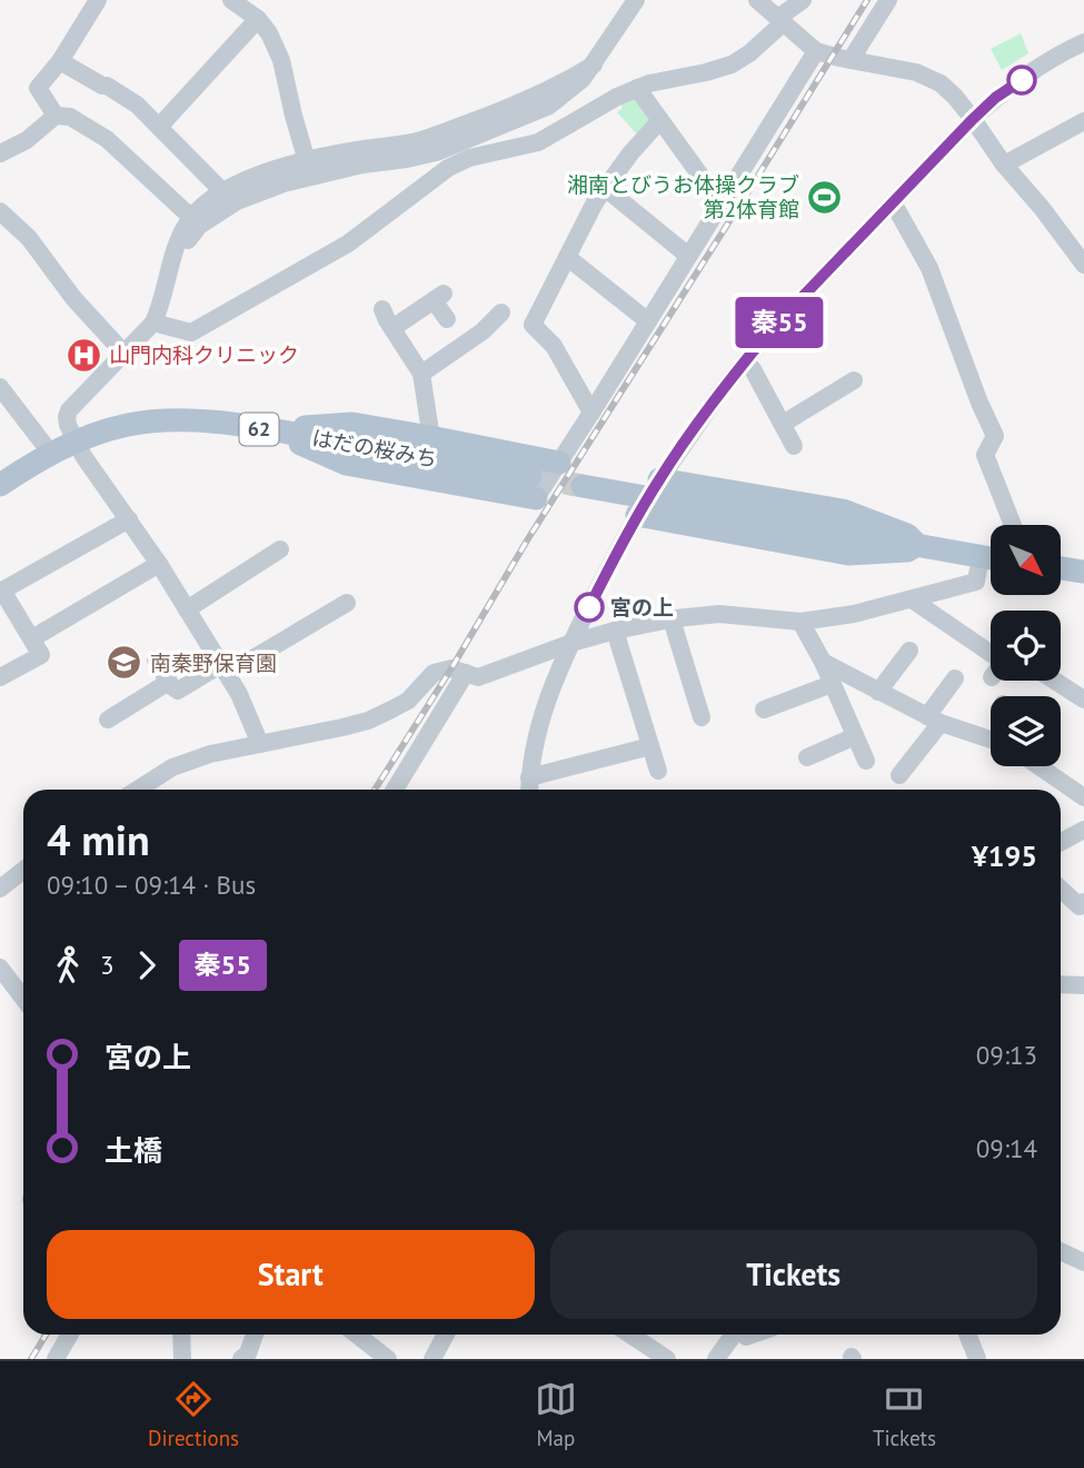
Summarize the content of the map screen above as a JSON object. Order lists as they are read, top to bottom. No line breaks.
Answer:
{"streets":{"main road":["62"]},"places":{"sports":["湘南とびうお体操クラブ 第2体育館"],"hospital":["山門内科クリニック"],"other":["宮の上"],"school or university":["南秦野保育園"]},"lines":["bus line 秦55"],"north":"bottom right","page":{"on_map":"秦55","heading":["4 min","09:10 – 09:14 · Bus","¥195"],"legs":["3","秦55"],"list":[{"name":"宮の上","value":"09:13"},{"name":"土橋","value":"09:14"}],"buttons":["Start","Tickets"],"tabs":["Directions","Map","Tickets"]}}
